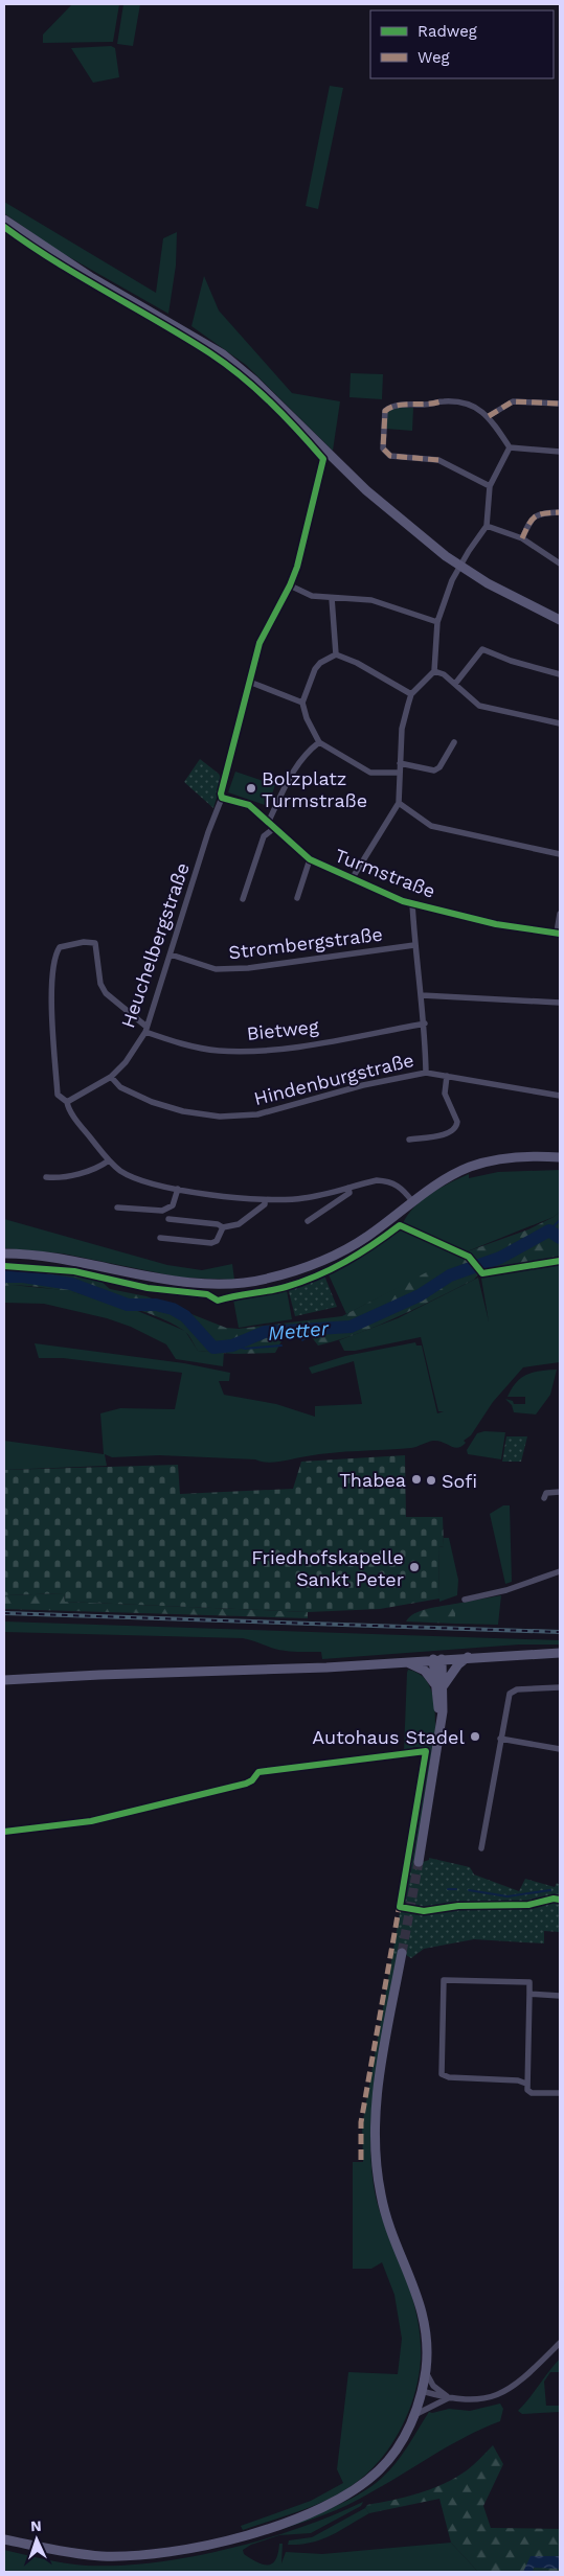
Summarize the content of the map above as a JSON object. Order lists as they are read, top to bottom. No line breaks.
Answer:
{"streets":{"street":["Turmstraße","Strombergstraße","Heuchelbergstraße","Bietweg","Hindenburgstraße"]},"crossings":[["Turmstraße","Heuchelbergstraße"],["Strombergstraße","Heuchelbergstraße"],["Heuchelbergstraße","Bietweg"],["Heuchelbergstraße","Hindenburgstraße"]],"water":["Metter"],"places":["Bolzplatz Turmstraße","Thabea","Sofi","Friedhofskapelle Sankt Peter","Autohaus Stadel"],"legend":["Radweg","Weg"],"north":"top"}
